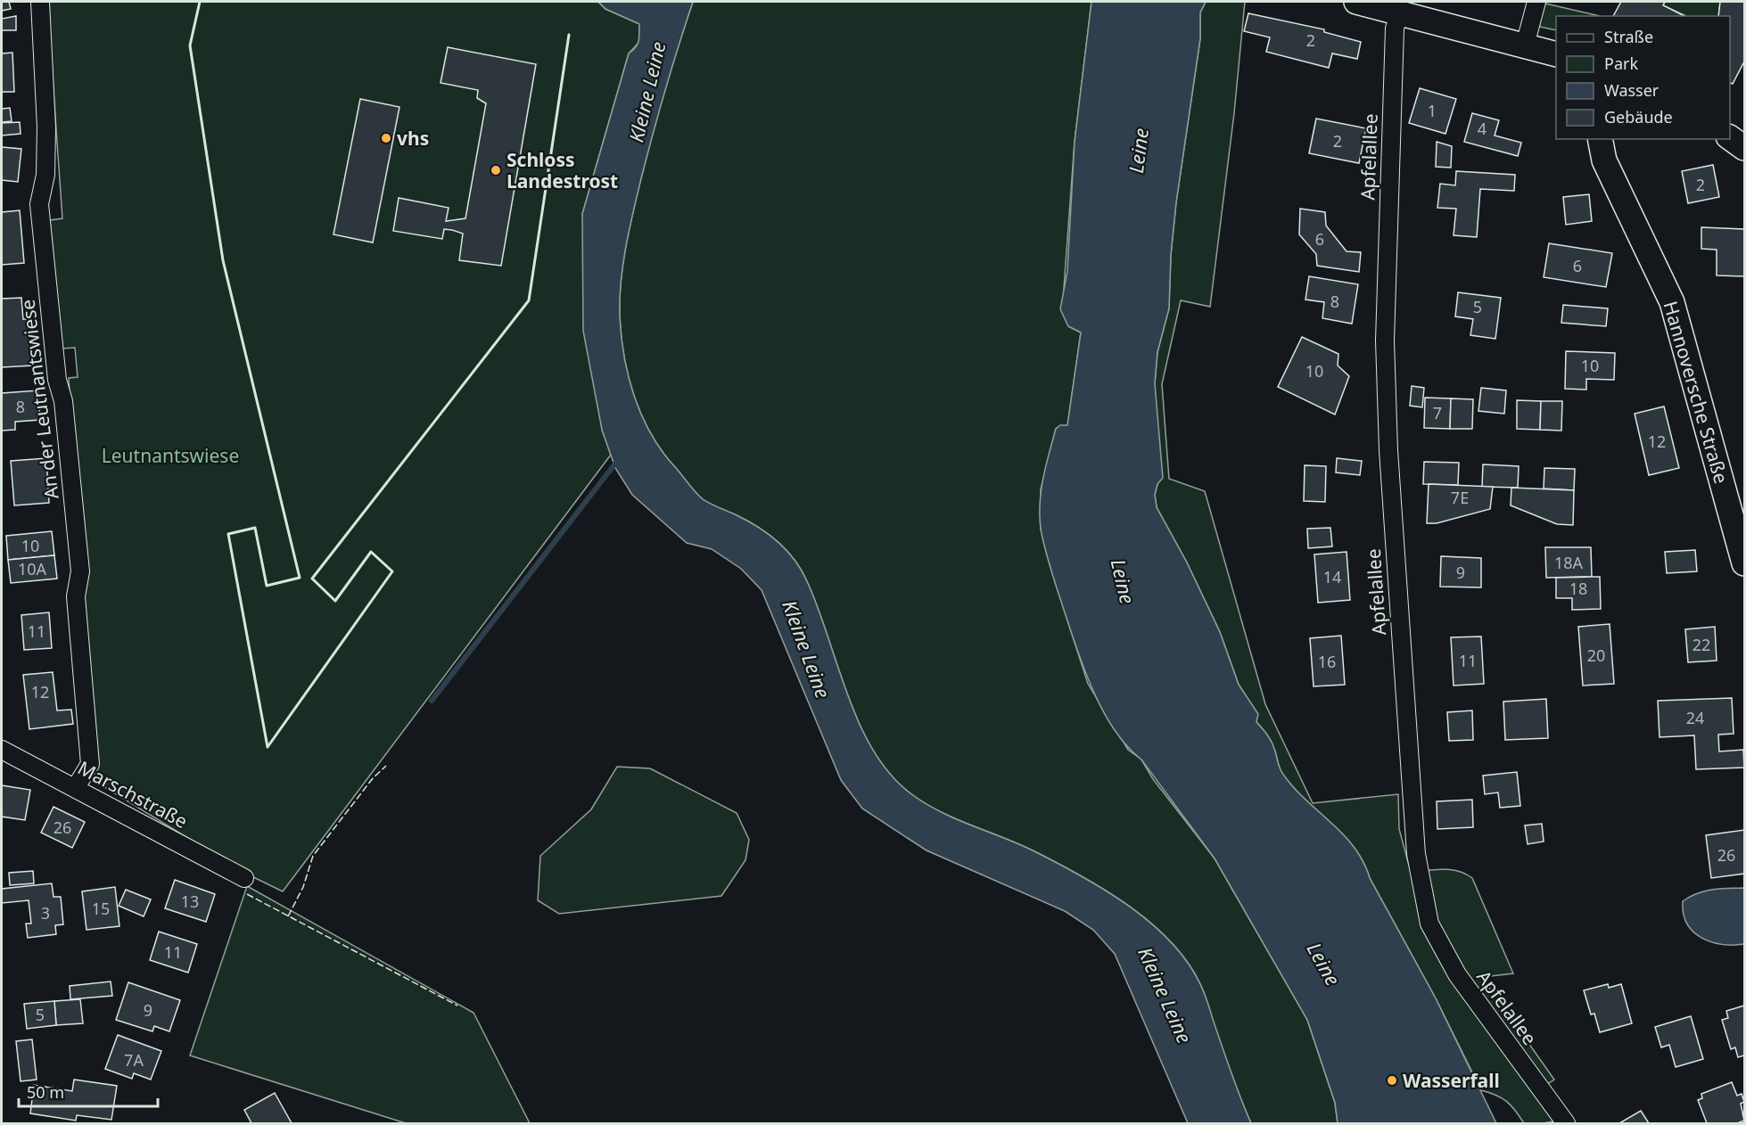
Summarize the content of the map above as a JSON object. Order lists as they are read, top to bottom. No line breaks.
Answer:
{"streets":{"main road":["Hannoversche Straße"],"street":["Apfelallee","An der Leutnantswiese","Marschstraße"]},"crossings":[["An der Leutnantswiese","Marschstraße"]],"water":["Kleine Leine","Leine"],"parks":["Leutnantswiese"],"places":["vhs","Schloss Landestrost","Wasserfall"],"house_numbers":["2","1","4","2","2","6","6","8","5","10","10","8","7","12","7E","10","18A","10A","9","14","18","11","22","20","11","16","12","24","26","26","13","15","3","11","9","5","7A"],"legend":["Straße","Park","Wasser","Gebäude"],"scale_bar":"50 m"}
